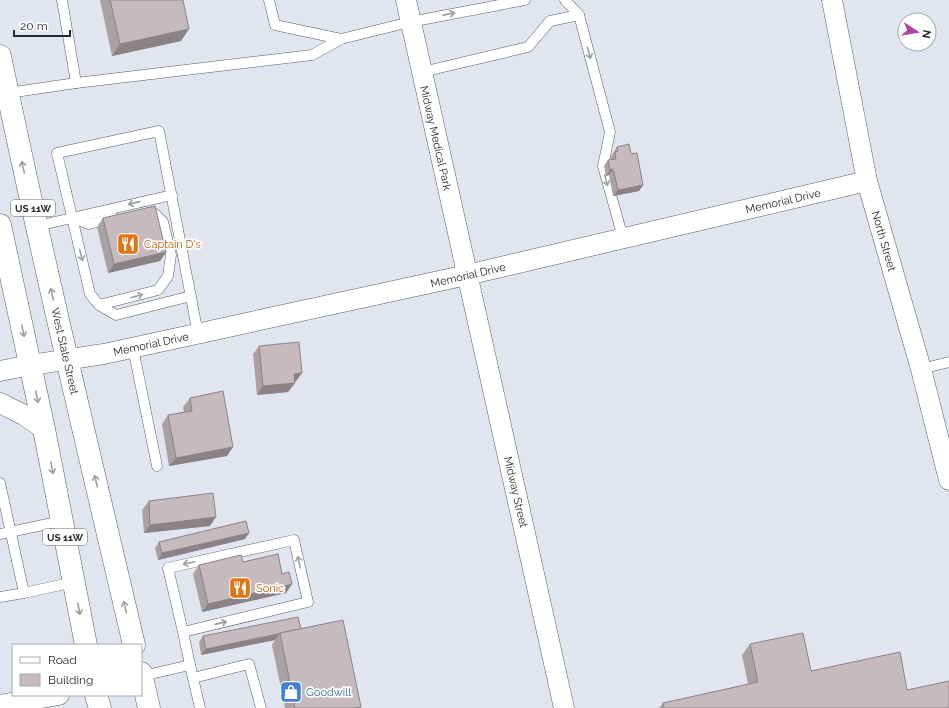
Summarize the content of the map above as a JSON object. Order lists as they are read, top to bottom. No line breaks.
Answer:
{"streets":{"main road":["US 11W","West State Street"],"street":["Midway Medical Park","Memorial Drive","North Street","Midway Street"]},"crossings":[["Midway Medical Park","Memorial Drive"],["Midway Medical Park","Midway Street"],["Memorial Drive","US 11W"],["Memorial Drive","North Street"],["Memorial Drive","West State Street"],["Memorial Drive","Midway Street"]],"places":{"restaurant":["Captain D's","Sonic"],"shop":["Goodwill"]},"legend":["Road","Building"],"scale_bar":"20 m","north":"right"}
